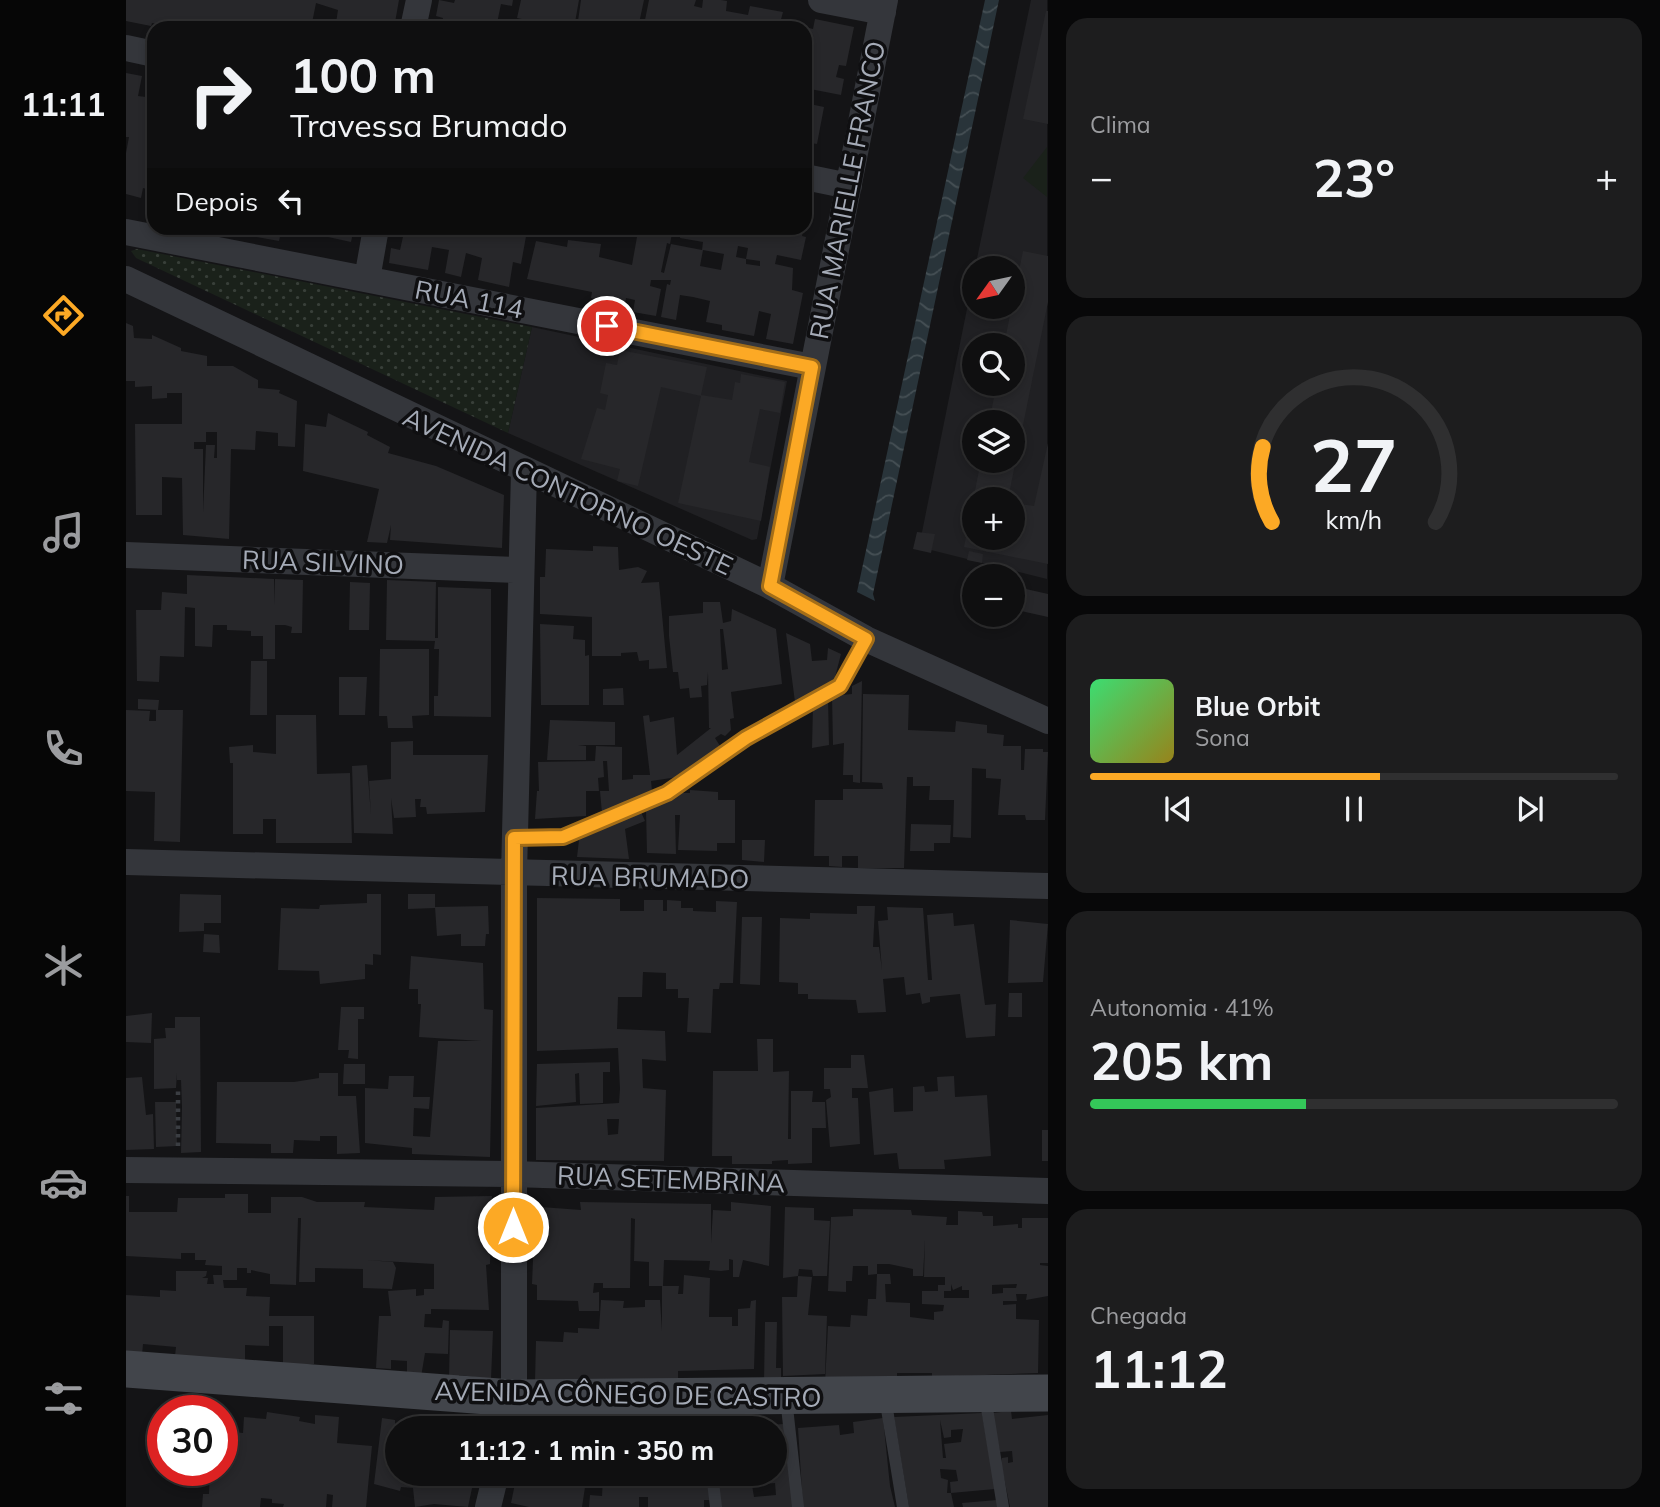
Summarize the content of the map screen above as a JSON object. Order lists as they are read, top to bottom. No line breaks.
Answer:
{"streets":{"main road":["AVENIDA CÔNEGO DE CASTRO"],"street":["RUA MARIELLE FRANCO","RUA 114","AVENIDA CONTORNO OESTE","RUA SILVINO","RUA BRUMADO","RUA SETEMBRINA"]},"crossings":[["RUA MARIELLE FRANCO","RUA 114"],["RUA MARIELLE FRANCO","AVENIDA CONTORNO OESTE"]],"north":"bottom left","page":{"tabs":"11:11","tile":["Clima",["Autonomia · 41%","205 km"],["Chegada","11:12"]],"turn":["100 m","Travessa Brumado"],"heat":["−","23°","+"],"then":"Depois","map_buttons":["+","−"],"song":["Blue Orbit","Sona"],"limit":"30","trip":"11:12 · 1 min · 350 m","gauge":["27","km/h"]}}
